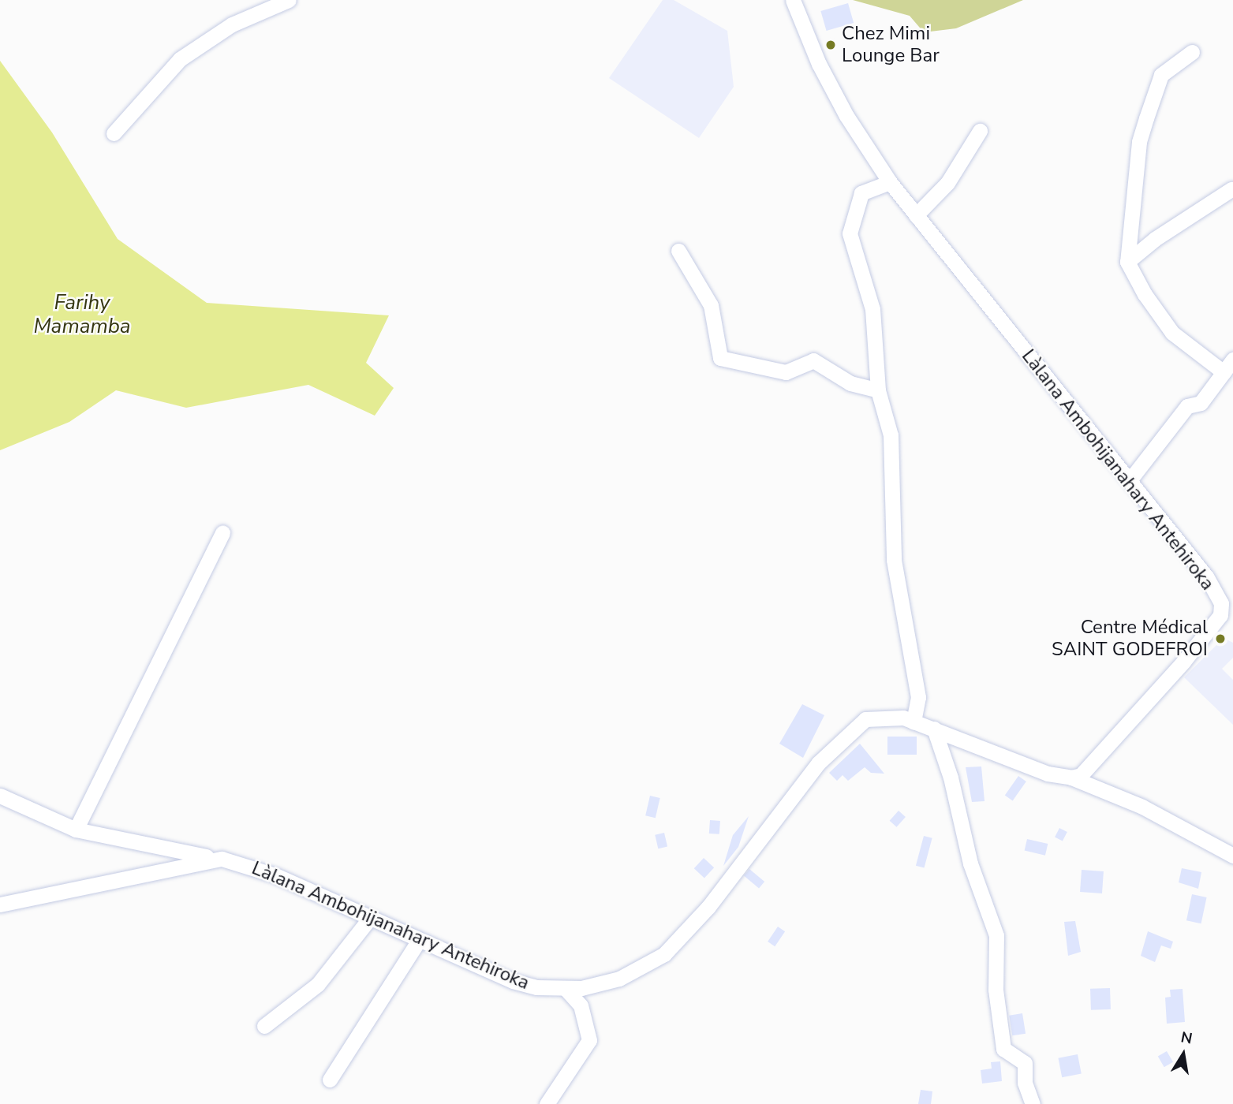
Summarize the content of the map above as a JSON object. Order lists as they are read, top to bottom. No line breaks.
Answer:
{"streets":{"street":["Làlana Ambohijanahary Antehiroka"]},"water":["Farihy Mamamba"],"places":["Chez Mimi Lounge Bar","Centre Médical SAINT GODEFROI"],"north":"top"}
